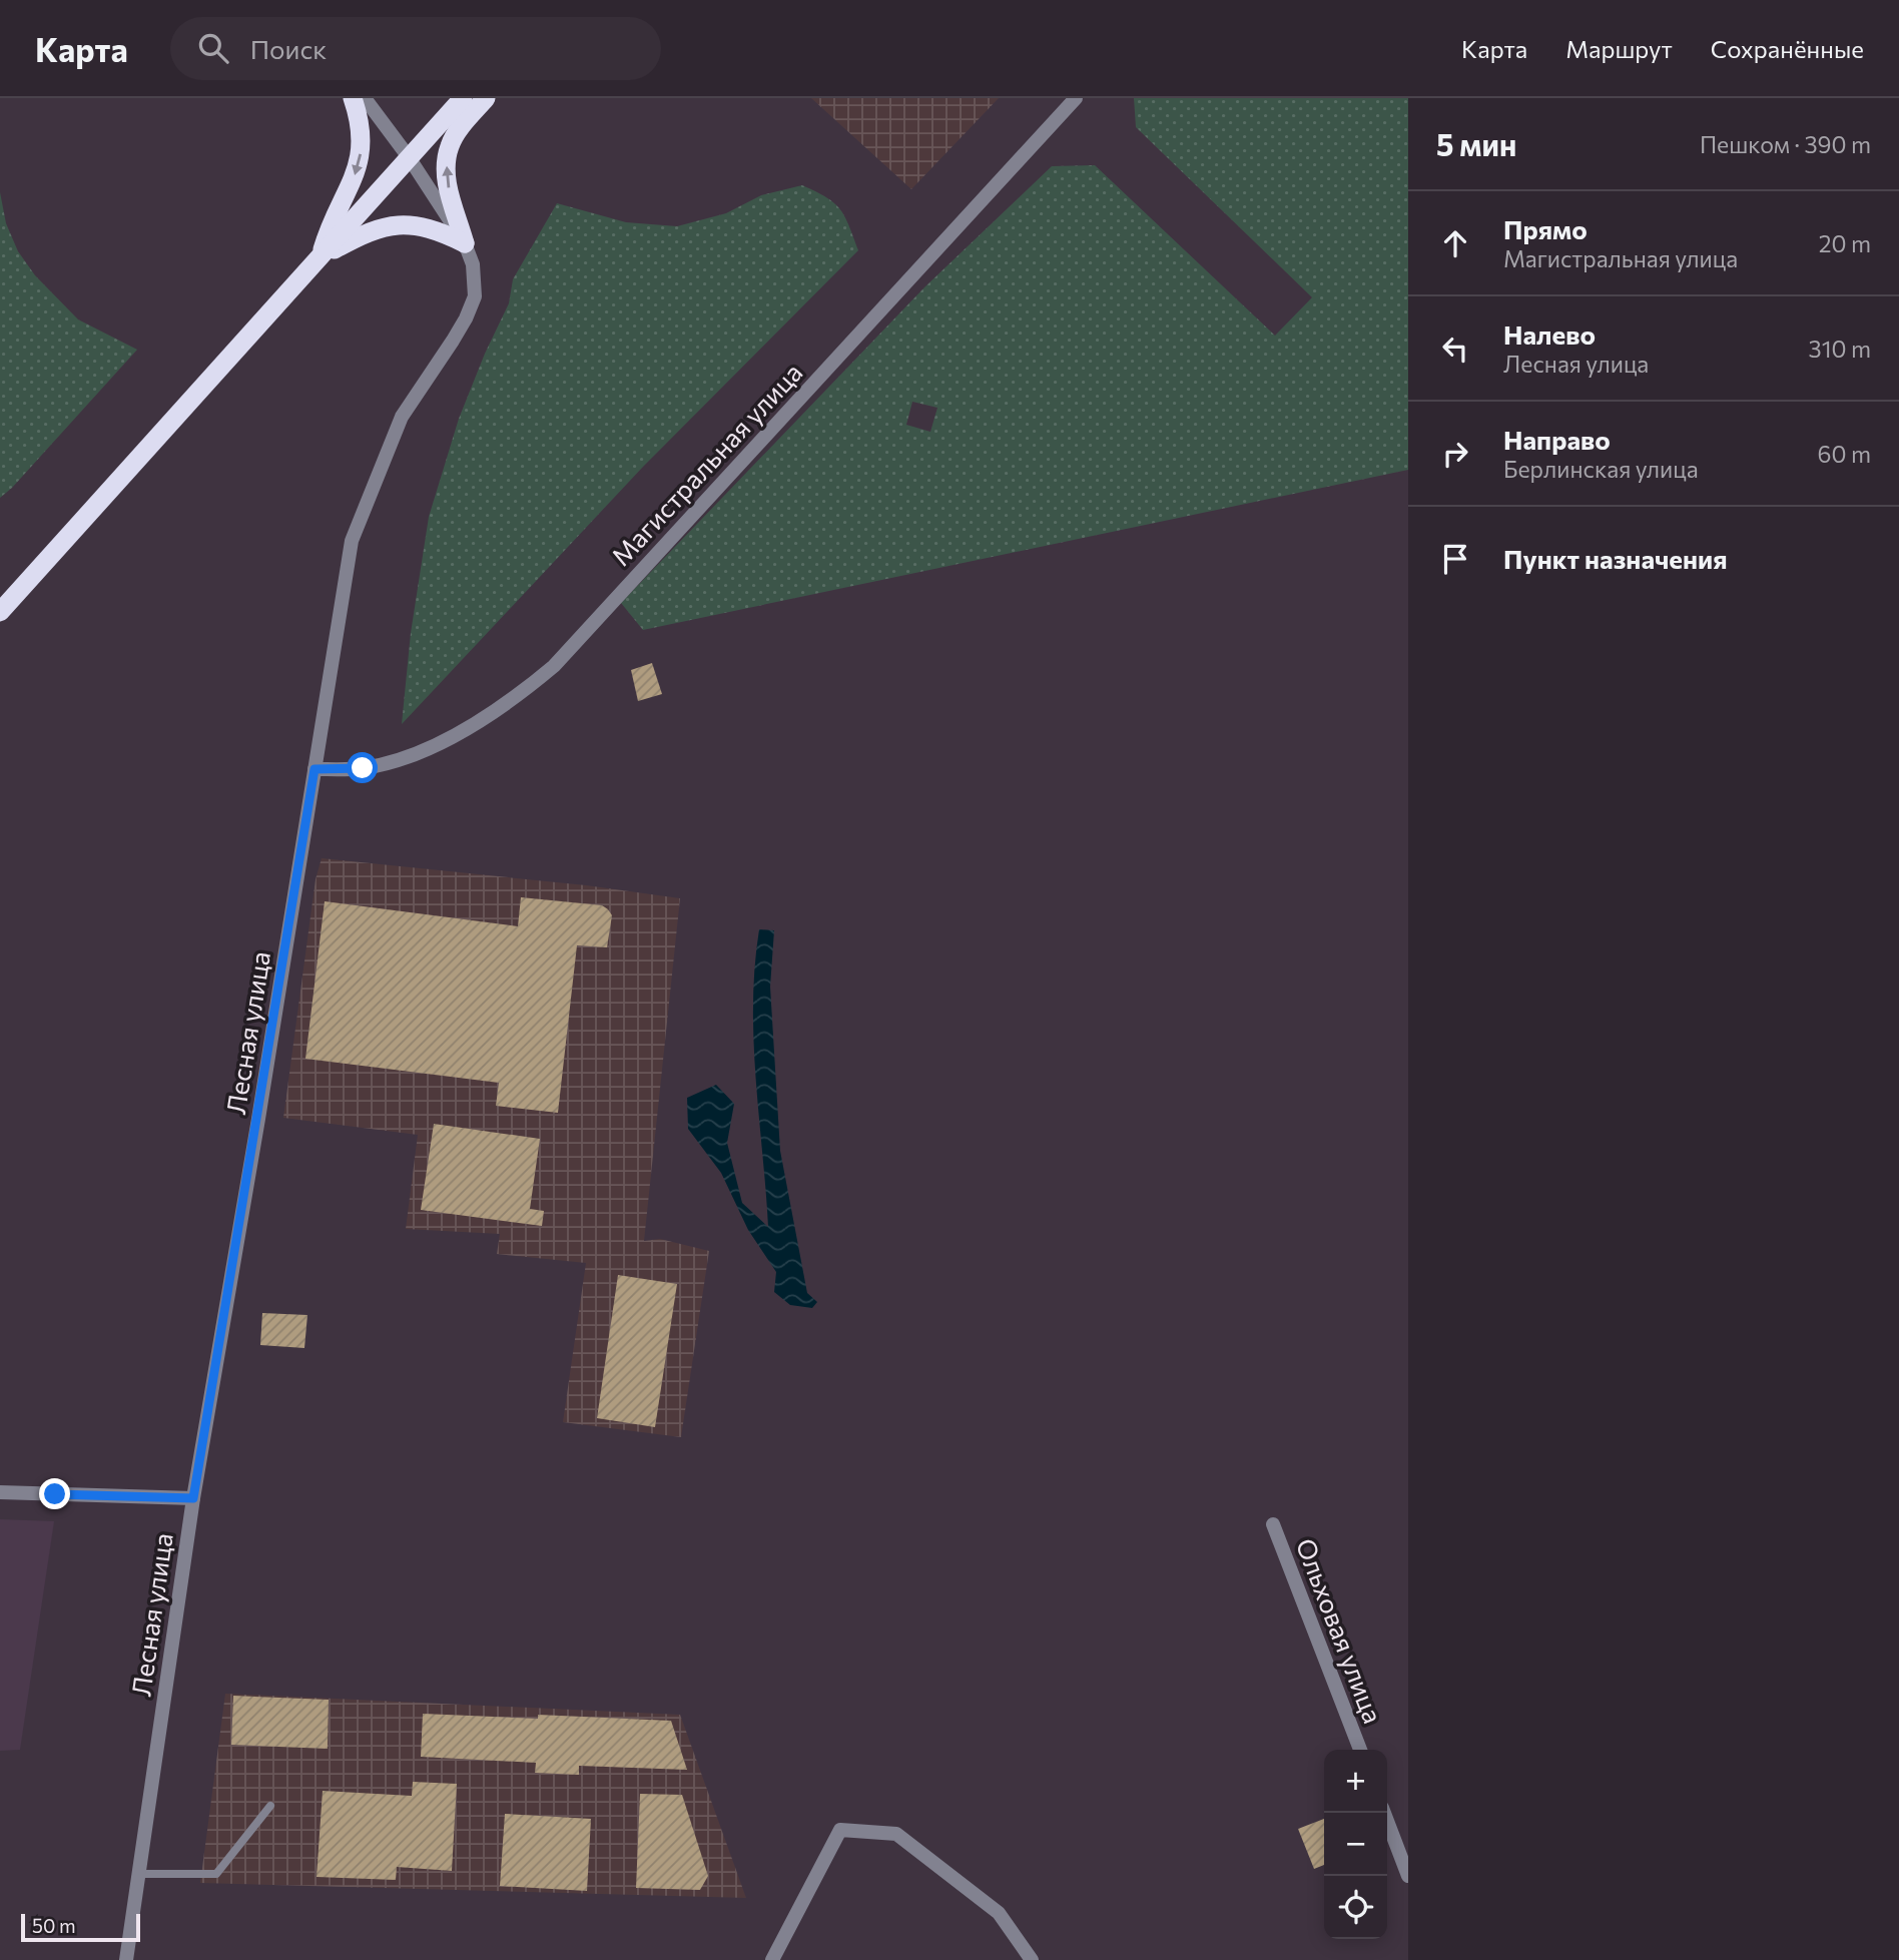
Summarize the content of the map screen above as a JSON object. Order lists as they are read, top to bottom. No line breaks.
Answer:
{"streets":{"street":["Магистральная улица","Лесная улица","Ольховая улица"]},"crossings":[["Магистральная улица","Лесная улица"]],"scale_bar":"50 m","page":{"header":"Карта","search":"Поиск","nav":["Карта","Маршрут","Сохранённые"],"heading":["5 мин","Пешком · 390 m"],"list":[["Прямо","Магистральная улица","20 m"],["Налево","Лесная улица","310 m"],["Направо","Берлинская улица","60 m"],"Пункт назначения"],"map_buttons":["+","−"],"scale":"50 m"}}
